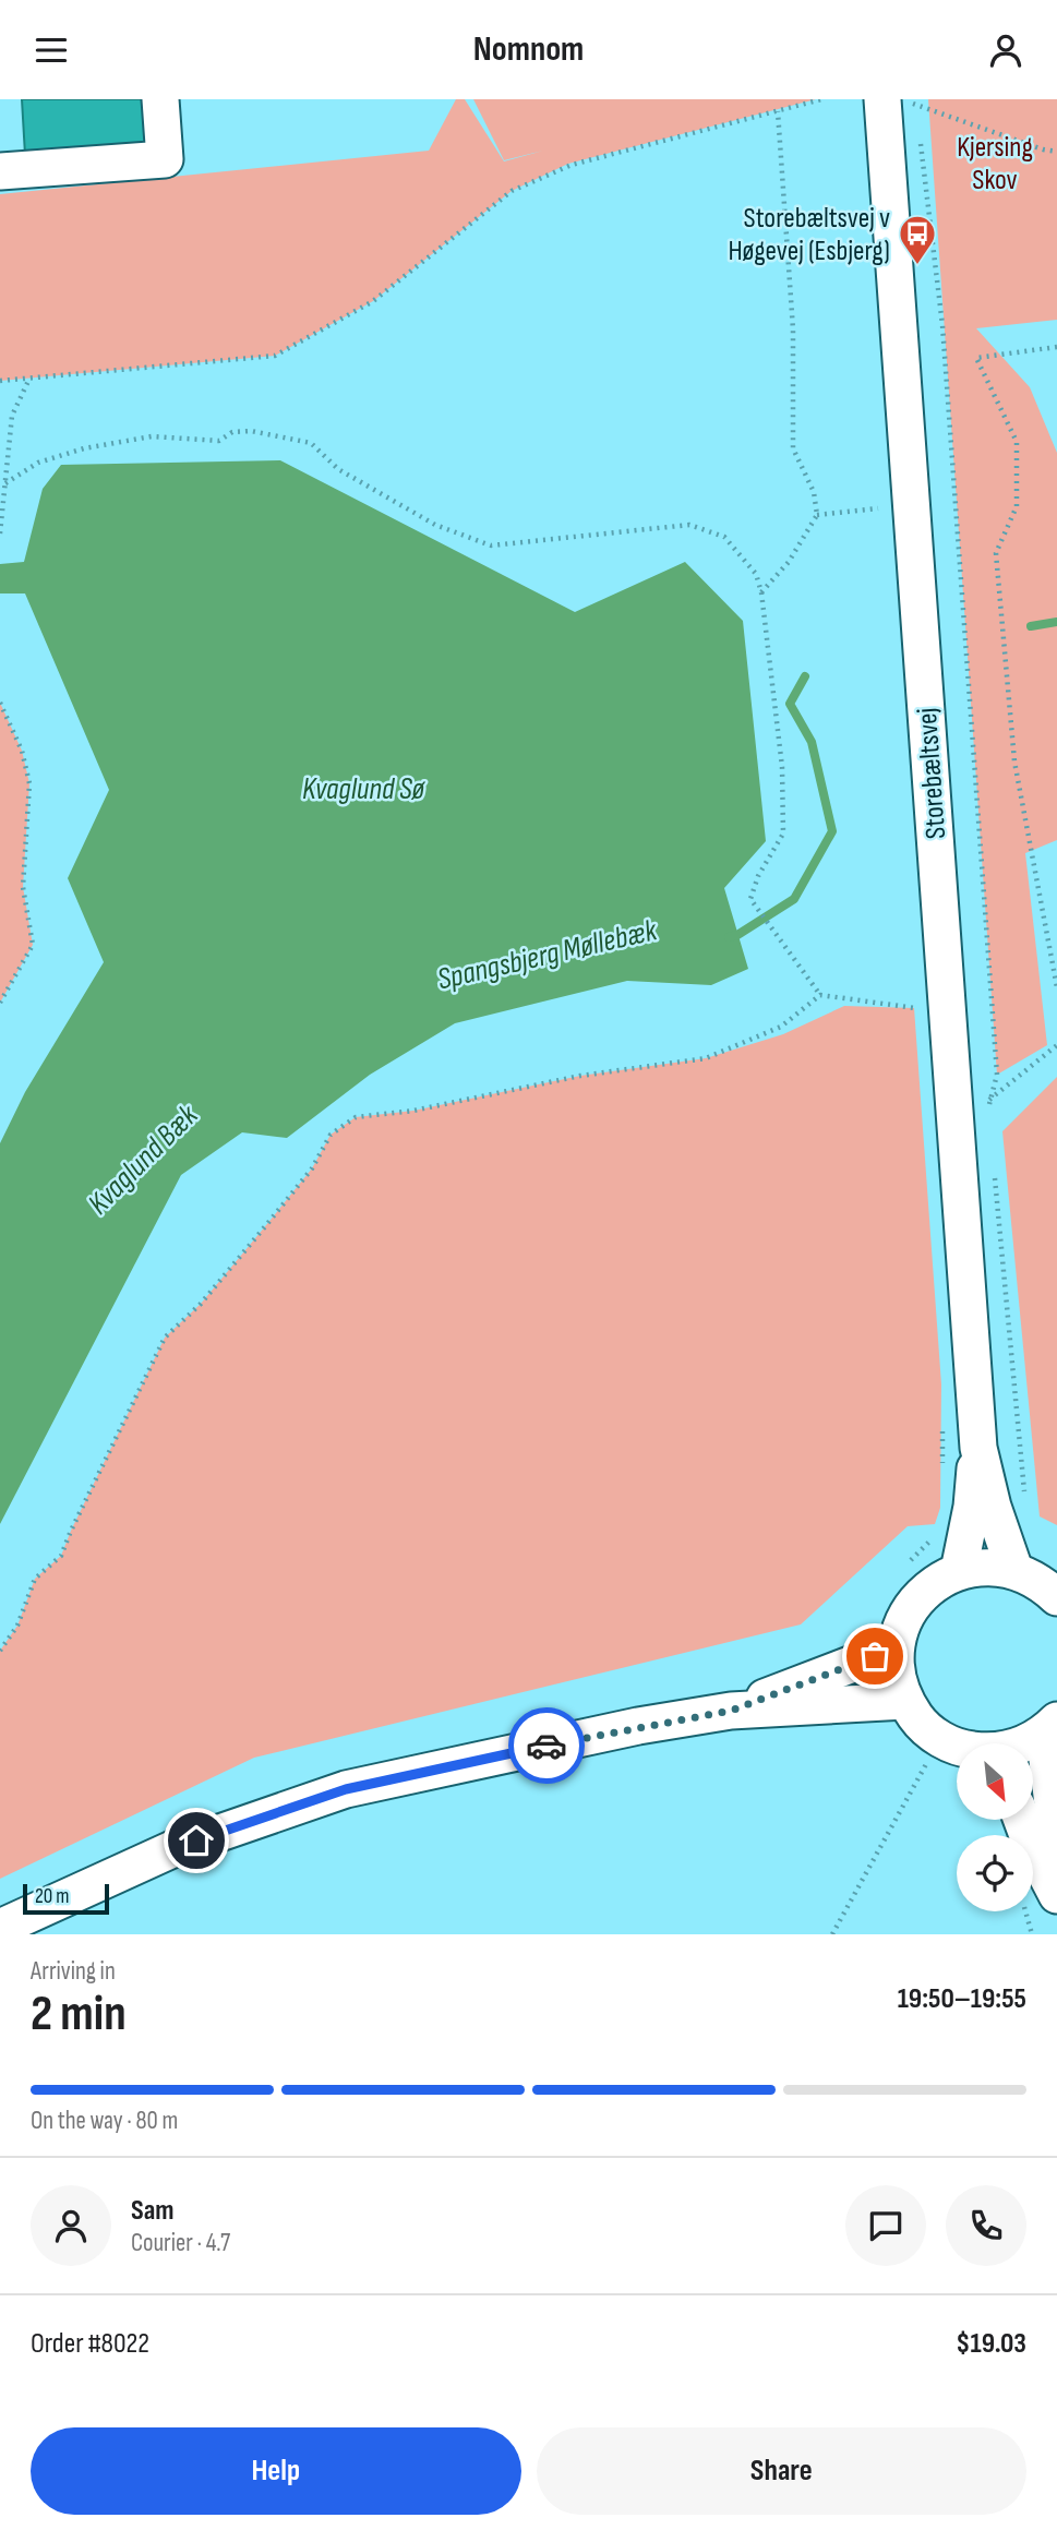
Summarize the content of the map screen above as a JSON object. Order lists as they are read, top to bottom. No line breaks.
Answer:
{"streets":{"street":["Storebæltsvej"]},"water":["Kvaglund Sø","Spangsbjerg Møllebæk","Kvaglund Bæk"],"parks":["Kjersing Skov"],"places":{"bus stop":["Storebæltsvej v Høgevej (Esbjerg)"]},"scale_bar":"20 m","north":"bottom right","page":{"header":"Nomnom","scale":"20 m","heading":["2 min","Arriving in","19:50–19:55"],"panel":["Sam","Courier · 4.7","Order #8022","$19.03"],"bar":"On the way · 80 m","buttons":["Help","Share"]}}
